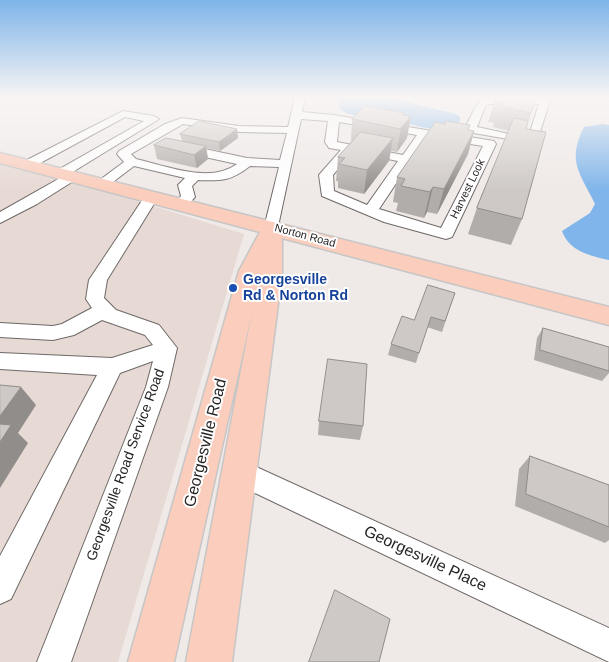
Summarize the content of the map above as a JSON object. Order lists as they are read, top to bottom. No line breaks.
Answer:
{"streets":{"main road":["Norton Road","Georgesville Road"],"street":["Harvest Look","Georgesville Road Service Road","Georgesville Place"]},"crossings":[["Norton Road","Georgesville Road"],["Georgesville Road","Georgesville Place"]],"places":["Georgesville Rd & Norton Rd"]}
